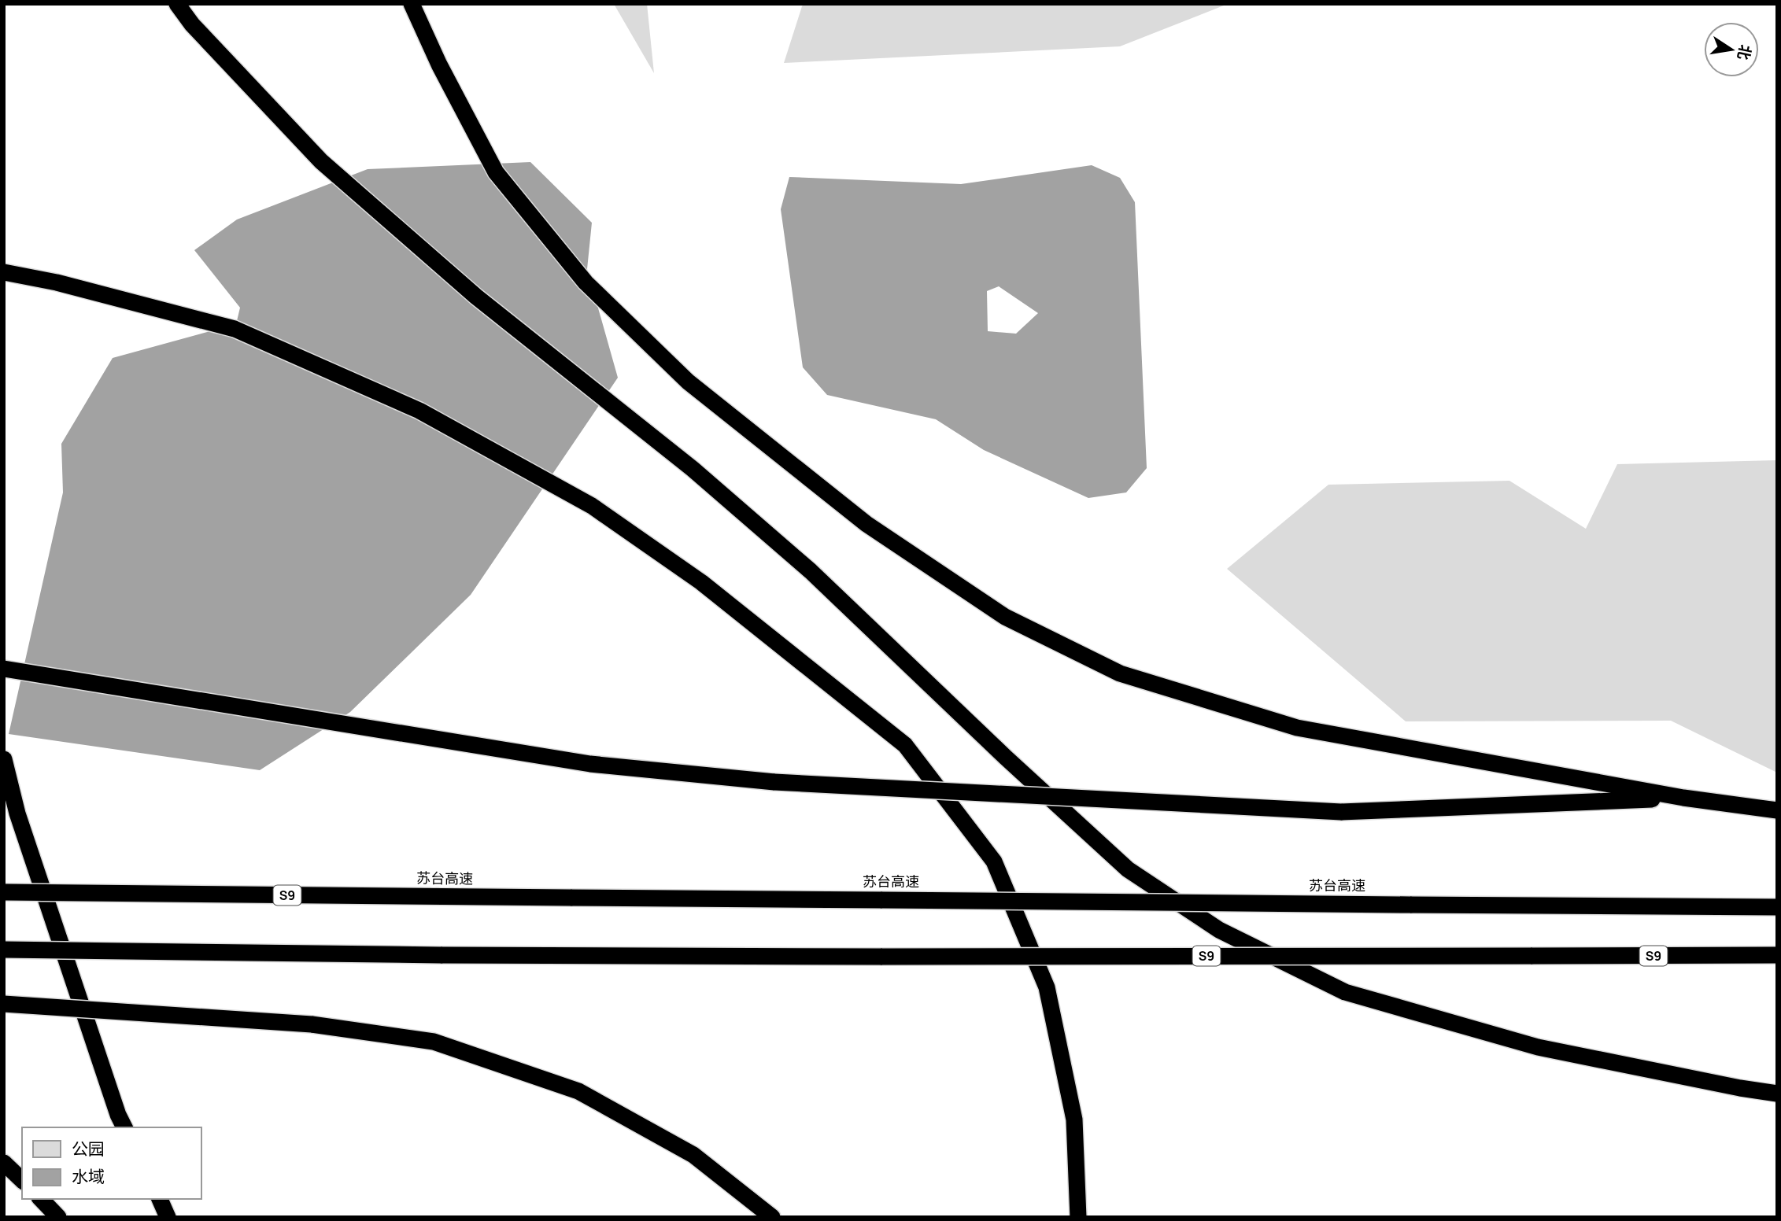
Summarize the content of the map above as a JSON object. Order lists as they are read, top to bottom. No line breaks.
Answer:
{"streets":{"highway":["苏台高速","S9"]},"legend":["公园","水域"],"north":"right"}
